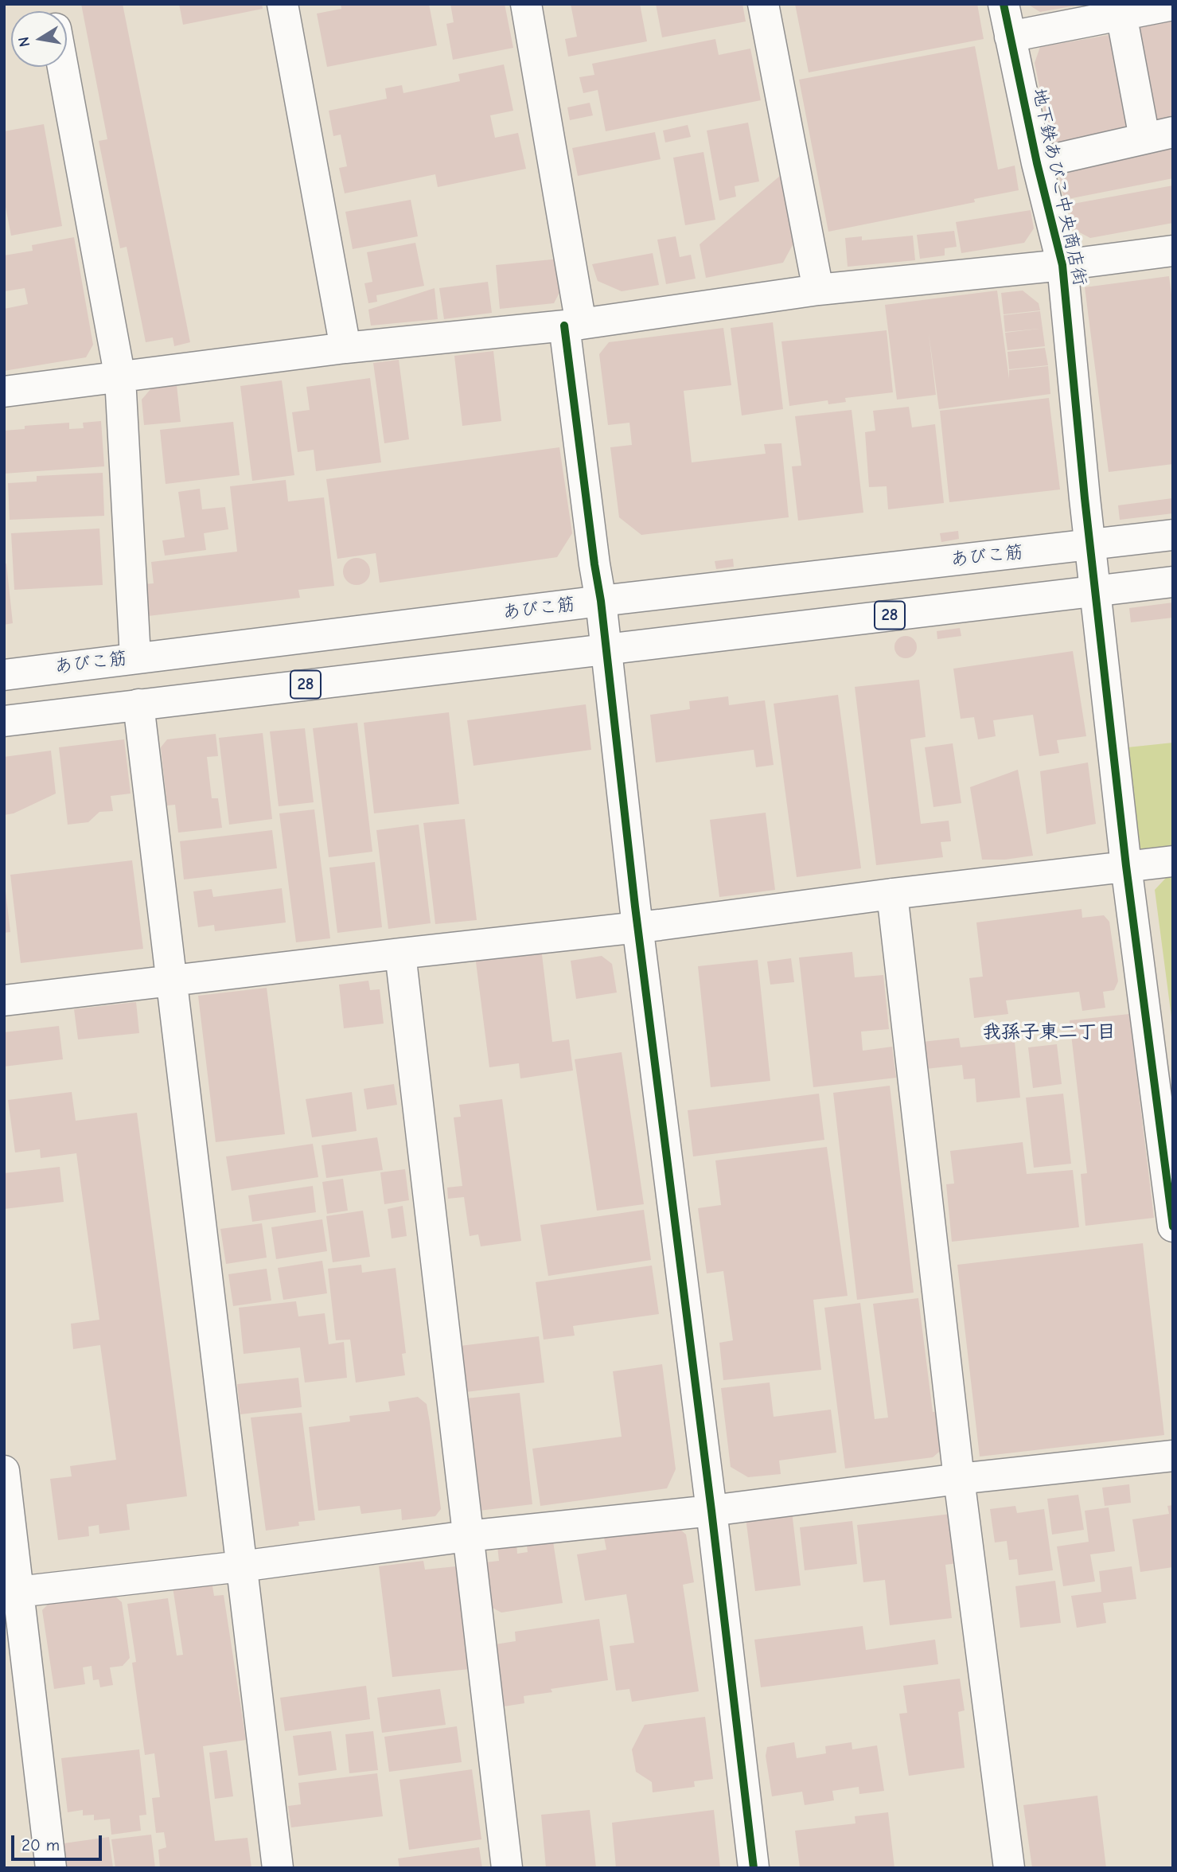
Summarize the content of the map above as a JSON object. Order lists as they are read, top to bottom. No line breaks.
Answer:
{"streets":{"street":["地下鉄あびこ中央商店街","あびこ筋","28"]},"crossings":[["地下鉄あびこ中央商店街","あびこ筋"],["地下鉄あびこ中央商店街","28"]],"districts":["我孫子東二丁目"],"scale_bar":"20 m","north":"left"}
